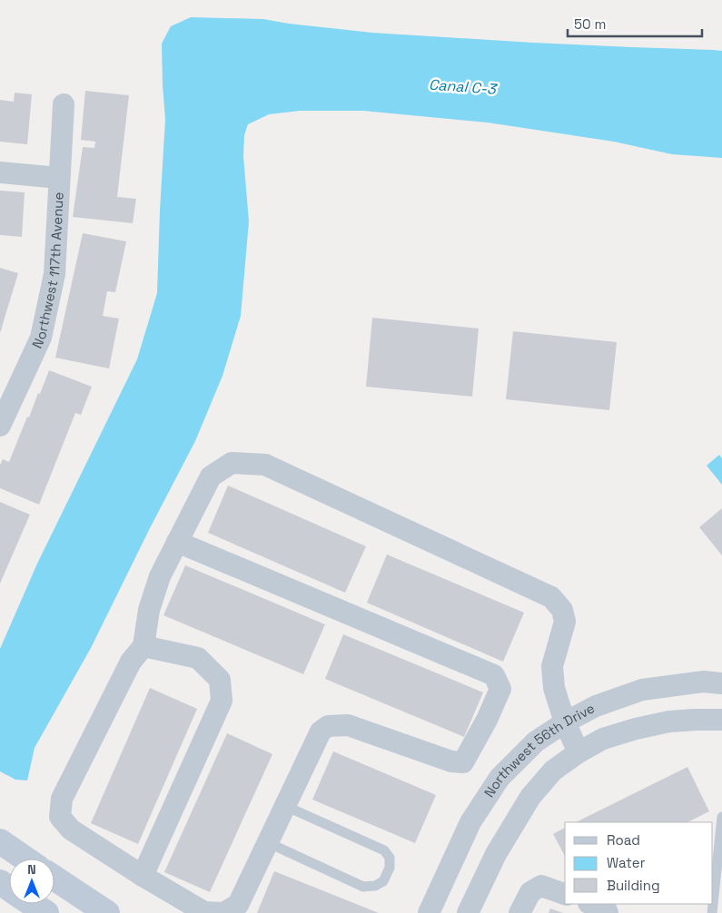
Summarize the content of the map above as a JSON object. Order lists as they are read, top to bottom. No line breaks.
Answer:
{"streets":{"street":["Northwest 117th Avenue","Northwest 56th Drive"]},"water":["Canal C-3"],"legend":["Road","Water","Building"],"scale_bar":"50 m","north":"top"}
